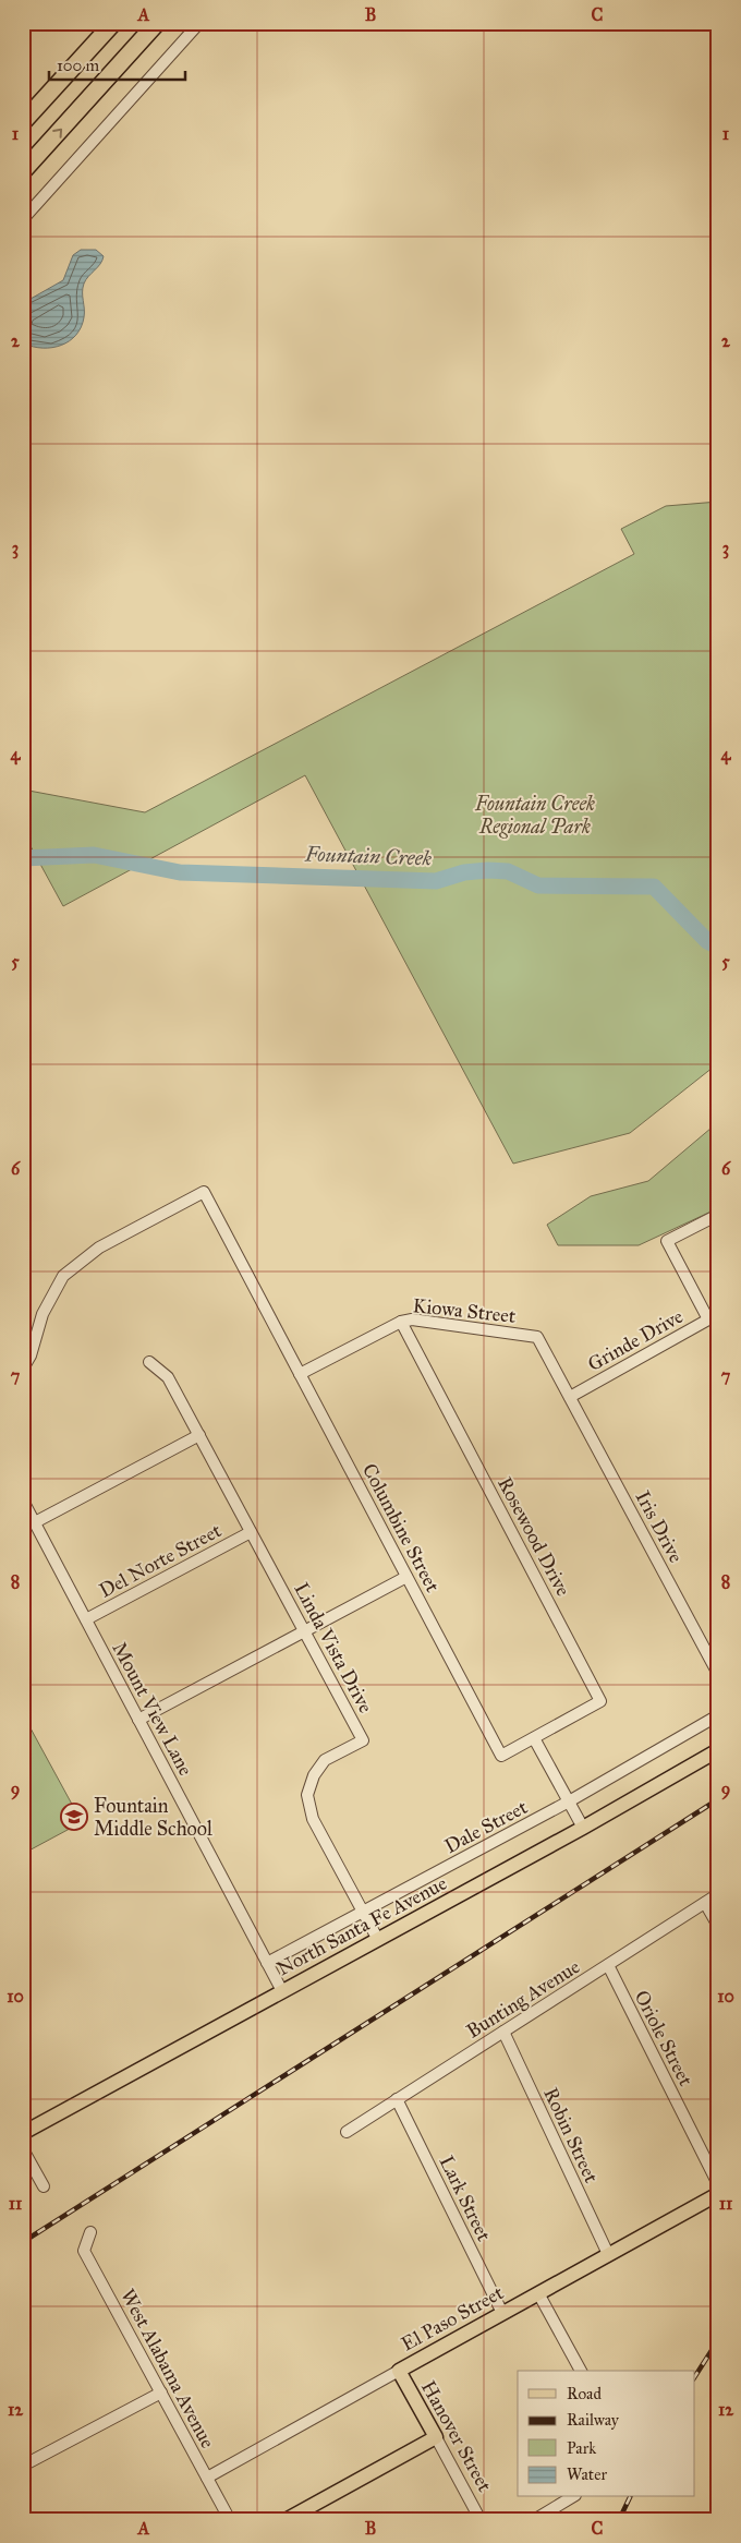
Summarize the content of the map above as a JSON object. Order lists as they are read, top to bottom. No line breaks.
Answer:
{"streets":{"main road":["North Santa Fe Avenue","El Paso Street","Hanover Street"],"street":["Kiowa Street","Grinde Drive","Iris Drive","Columbine Street","Rosewood Drive","Del Norte Street","Linda Vista Drive","Mount View Lane","Dale Street","Bunting Avenue","Oriole Street","Robin Street","Lark Street","West Alabama Avenue"]},"crossings":[["Kiowa Street","Grinde Drive"],["Kiowa Street","Iris Drive"],["Kiowa Street","Columbine Street"],["Kiowa Street","Rosewood Drive"],["Grinde Drive","Iris Drive"],["Columbine Street","Rosewood Drive"],["Del Norte Street","Linda Vista Drive"],["Del Norte Street","Mount View Lane"],["Linda Vista Drive","Dale Street"],["Linda Vista Drive","North Santa Fe Avenue"],["Mount View Lane","Dale Street"],["Mount View Lane","North Santa Fe Avenue"],["Bunting Avenue","Oriole Street"],["Bunting Avenue","Robin Street"],["Bunting Avenue","Lark Street"],["Robin Street","El Paso Street"],["Lark Street","El Paso Street"],["El Paso Street","West Alabama Avenue"],["El Paso Street","Hanover Street"]],"water":["Fountain Creek"],"parks":["Fountain Creek Regional Park"],"places":{"school or university":["Fountain Middle School"]},"legend":["Road","Railway","Park","Water"],"scale_bar":"100 m","grid":{"columns":["A","B","C"],"rows":["1","2","3","4","5","6","7","8","9","10","11","12"]}}
